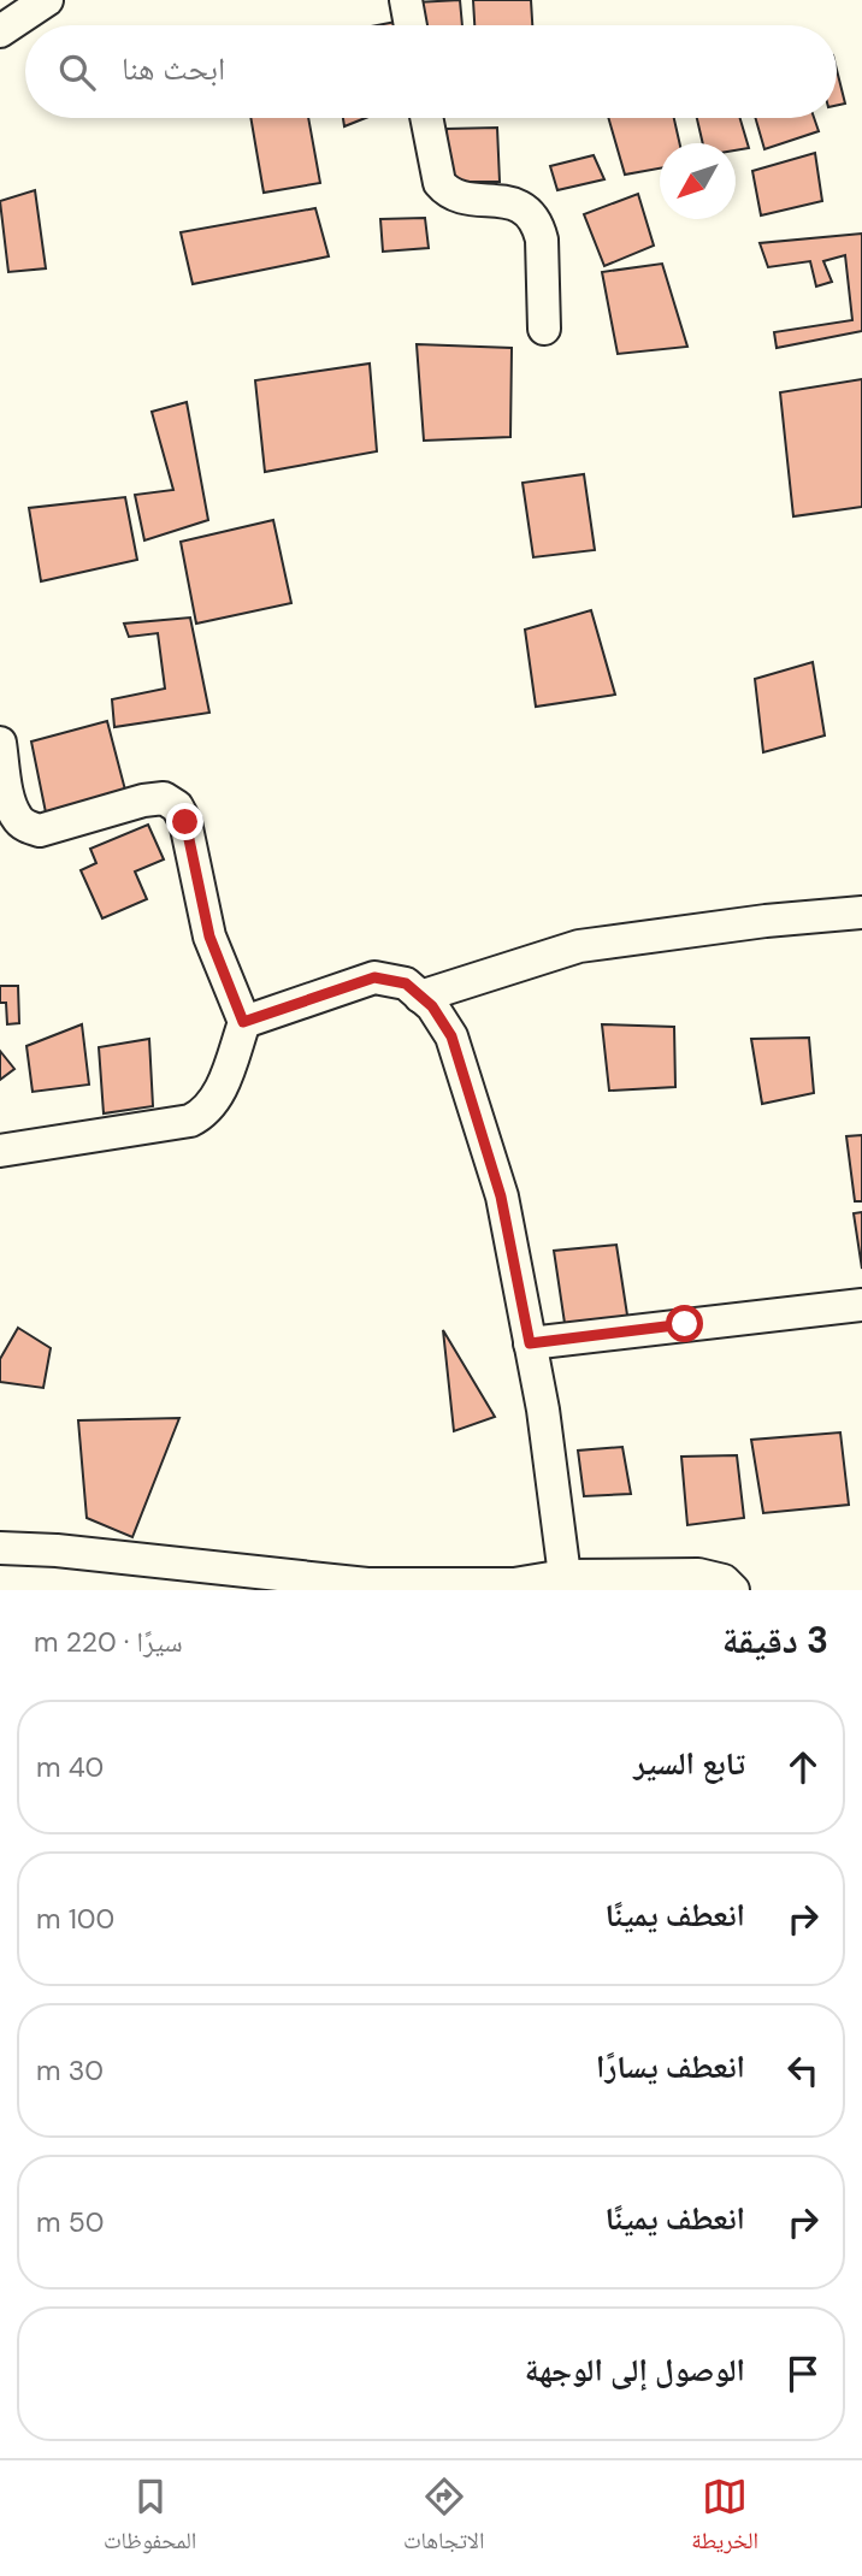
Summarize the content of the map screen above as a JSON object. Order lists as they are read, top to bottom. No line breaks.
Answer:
{"north":"bottom left","page":{"search":"ابحث هنا","heading":["3 دقيقة","سيرًا · 220 m"],"list":[["تابع السير","40 m"],["انعطف يمينًا","100 m"],["انعطف يسارًا","30 m"],["انعطف يمينًا","50 m"],"الوصول إلى الوجهة"],"nav":["الخريطة","الاتجاهات","المحفوظات"]}}
